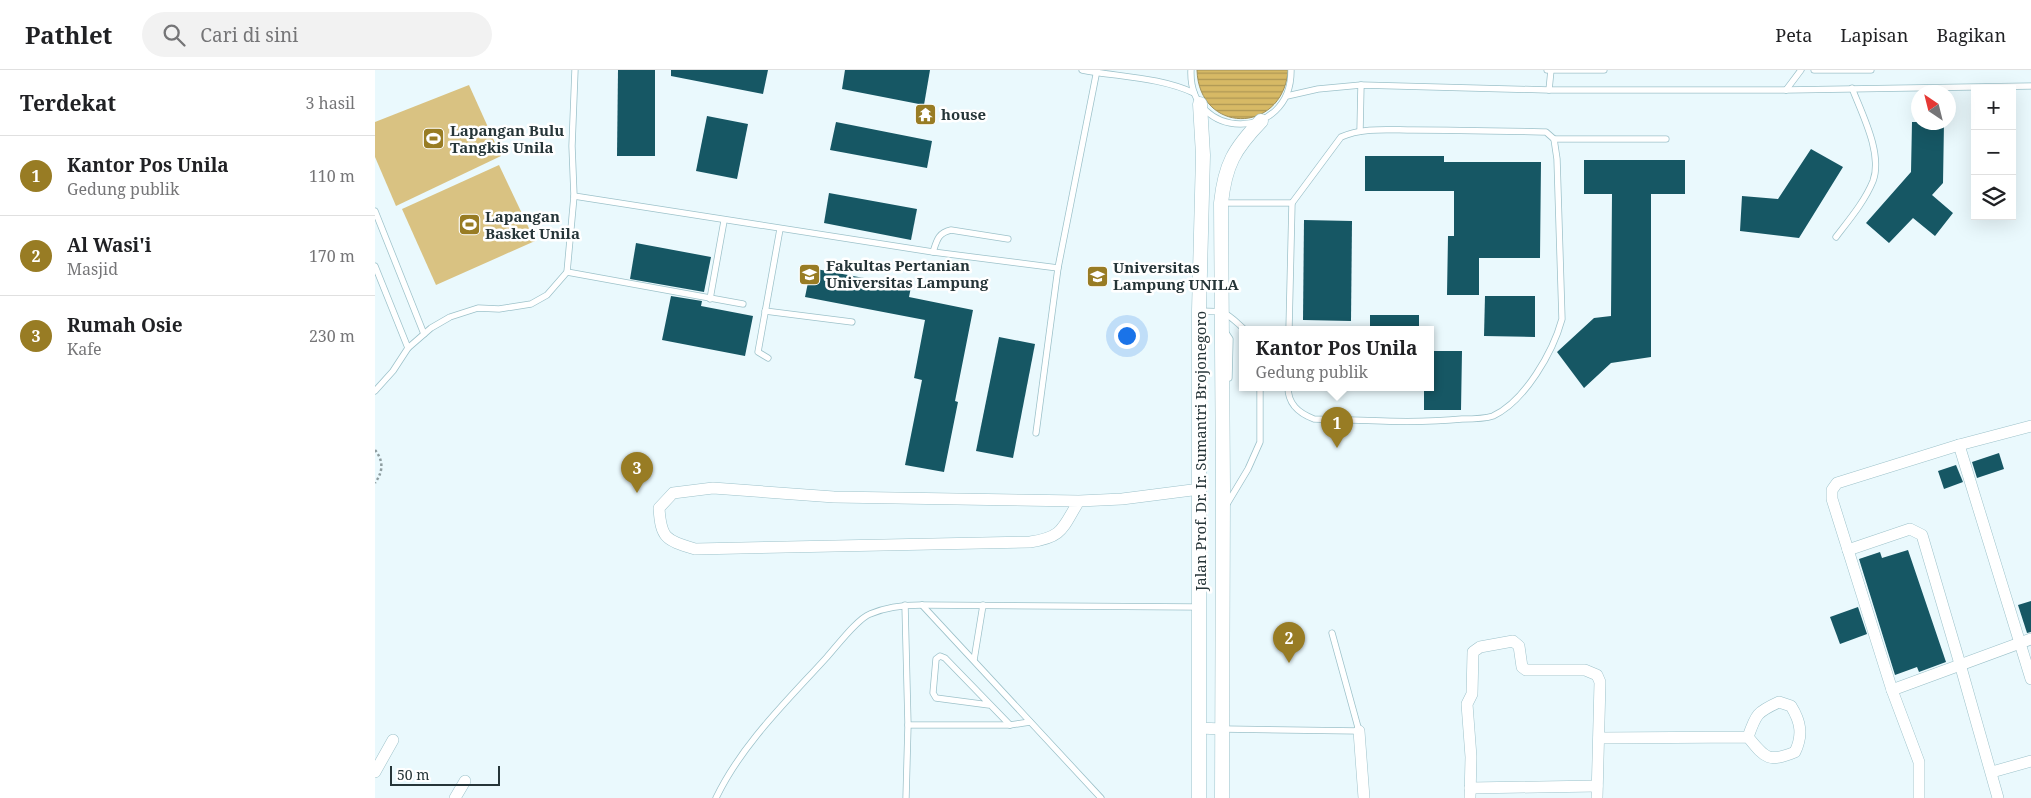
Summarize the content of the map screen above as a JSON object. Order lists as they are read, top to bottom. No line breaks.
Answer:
{"streets":{"street":["Jalan Prof. Dr. Ir. Sumantri Brojonegoro"]},"places":{"temple":["house"],"sports":["Lapangan Bulu Tangkis Unila","Lapangan Basket Unila"],"school or university":["Fakultas Pertanian Universitas Lampung","Universitas Lampung UNILA"]},"scale_bar":"50 m","north":"top left","page":{"header":"Pathlet","search":"Cari di sini","nav":["Peta","Lapisan","Bagikan"],"heading":["Terdekat","3 hasil"],"map_buttons":["+","−"],"list":[{"mark":"1","name":"Kantor Pos Unila","note":"Gedung publik","value":"110 m"},{"mark":"2","name":"Al Wasi'i","note":"Masjid","value":"170 m"},{"mark":"3","name":"Rumah Osie","note":"Kafe","value":"230 m"}],"popup":["Kantor Pos Unila","Gedung publik"],"pins":["1","3","2"],"scale":"50 m"}}
